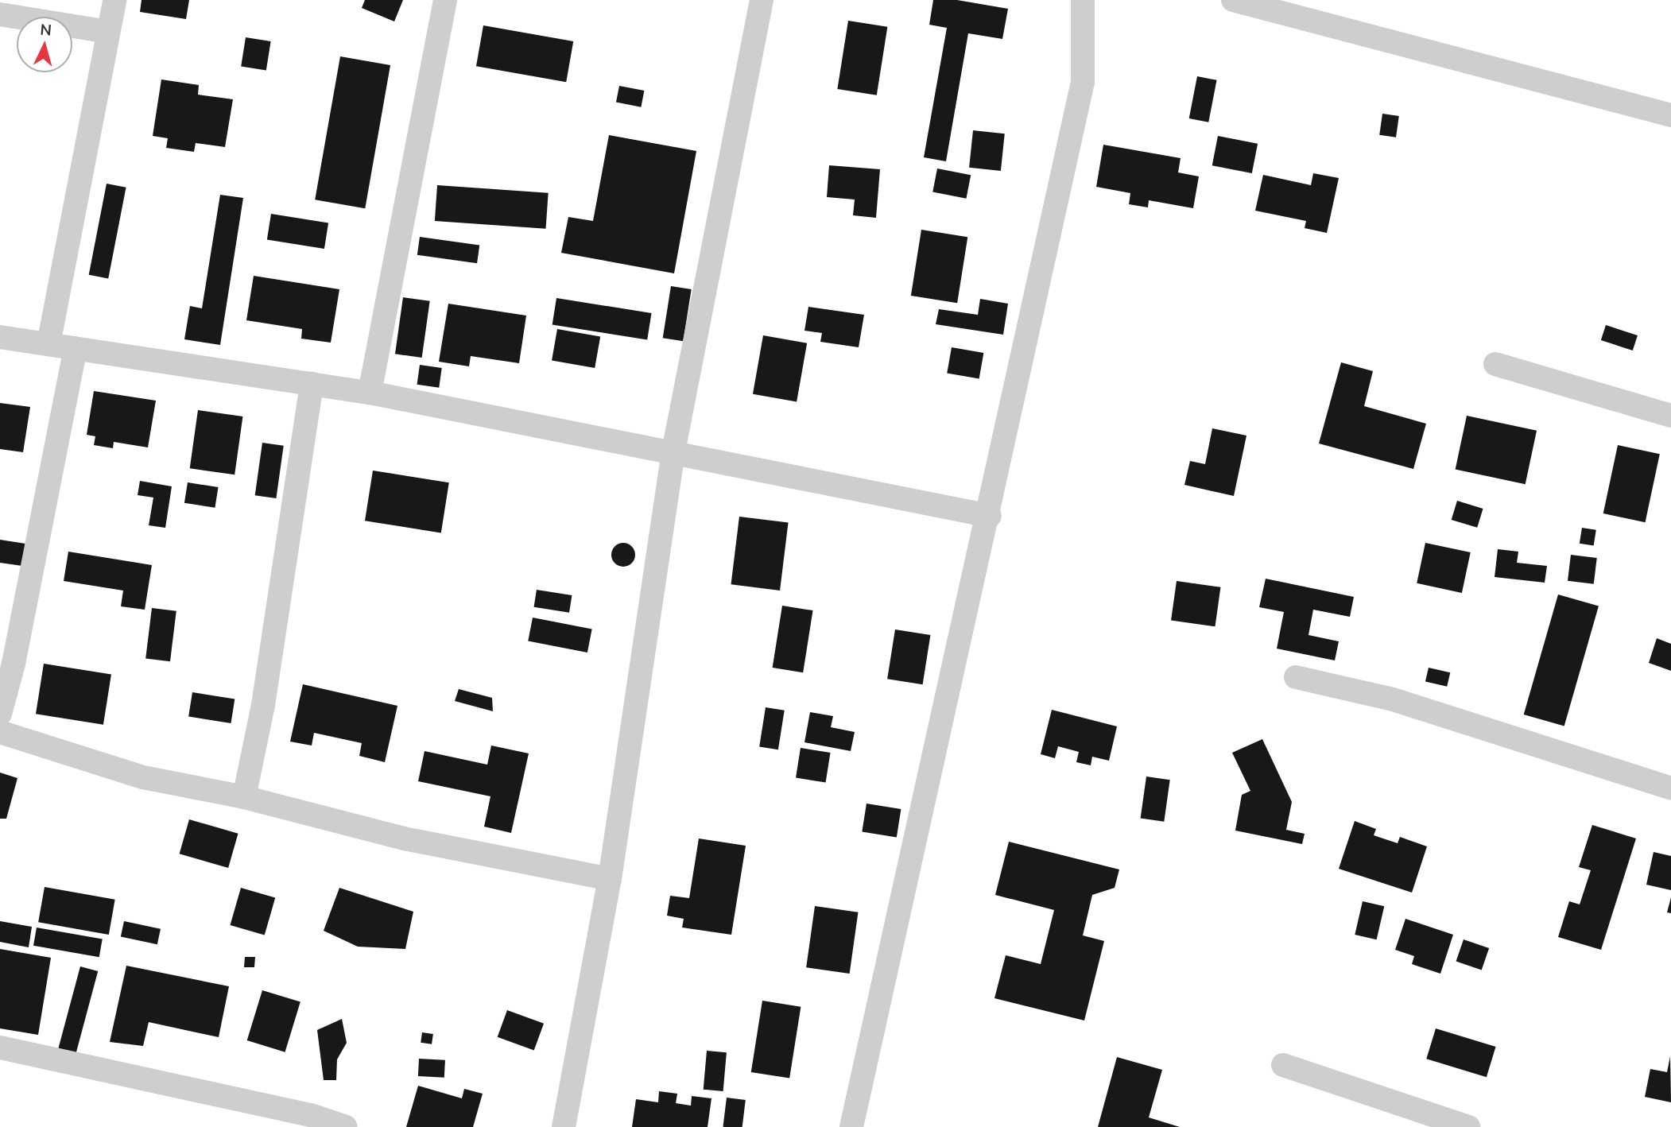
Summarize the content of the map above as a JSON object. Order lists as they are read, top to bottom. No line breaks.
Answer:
{"north":"top"}
